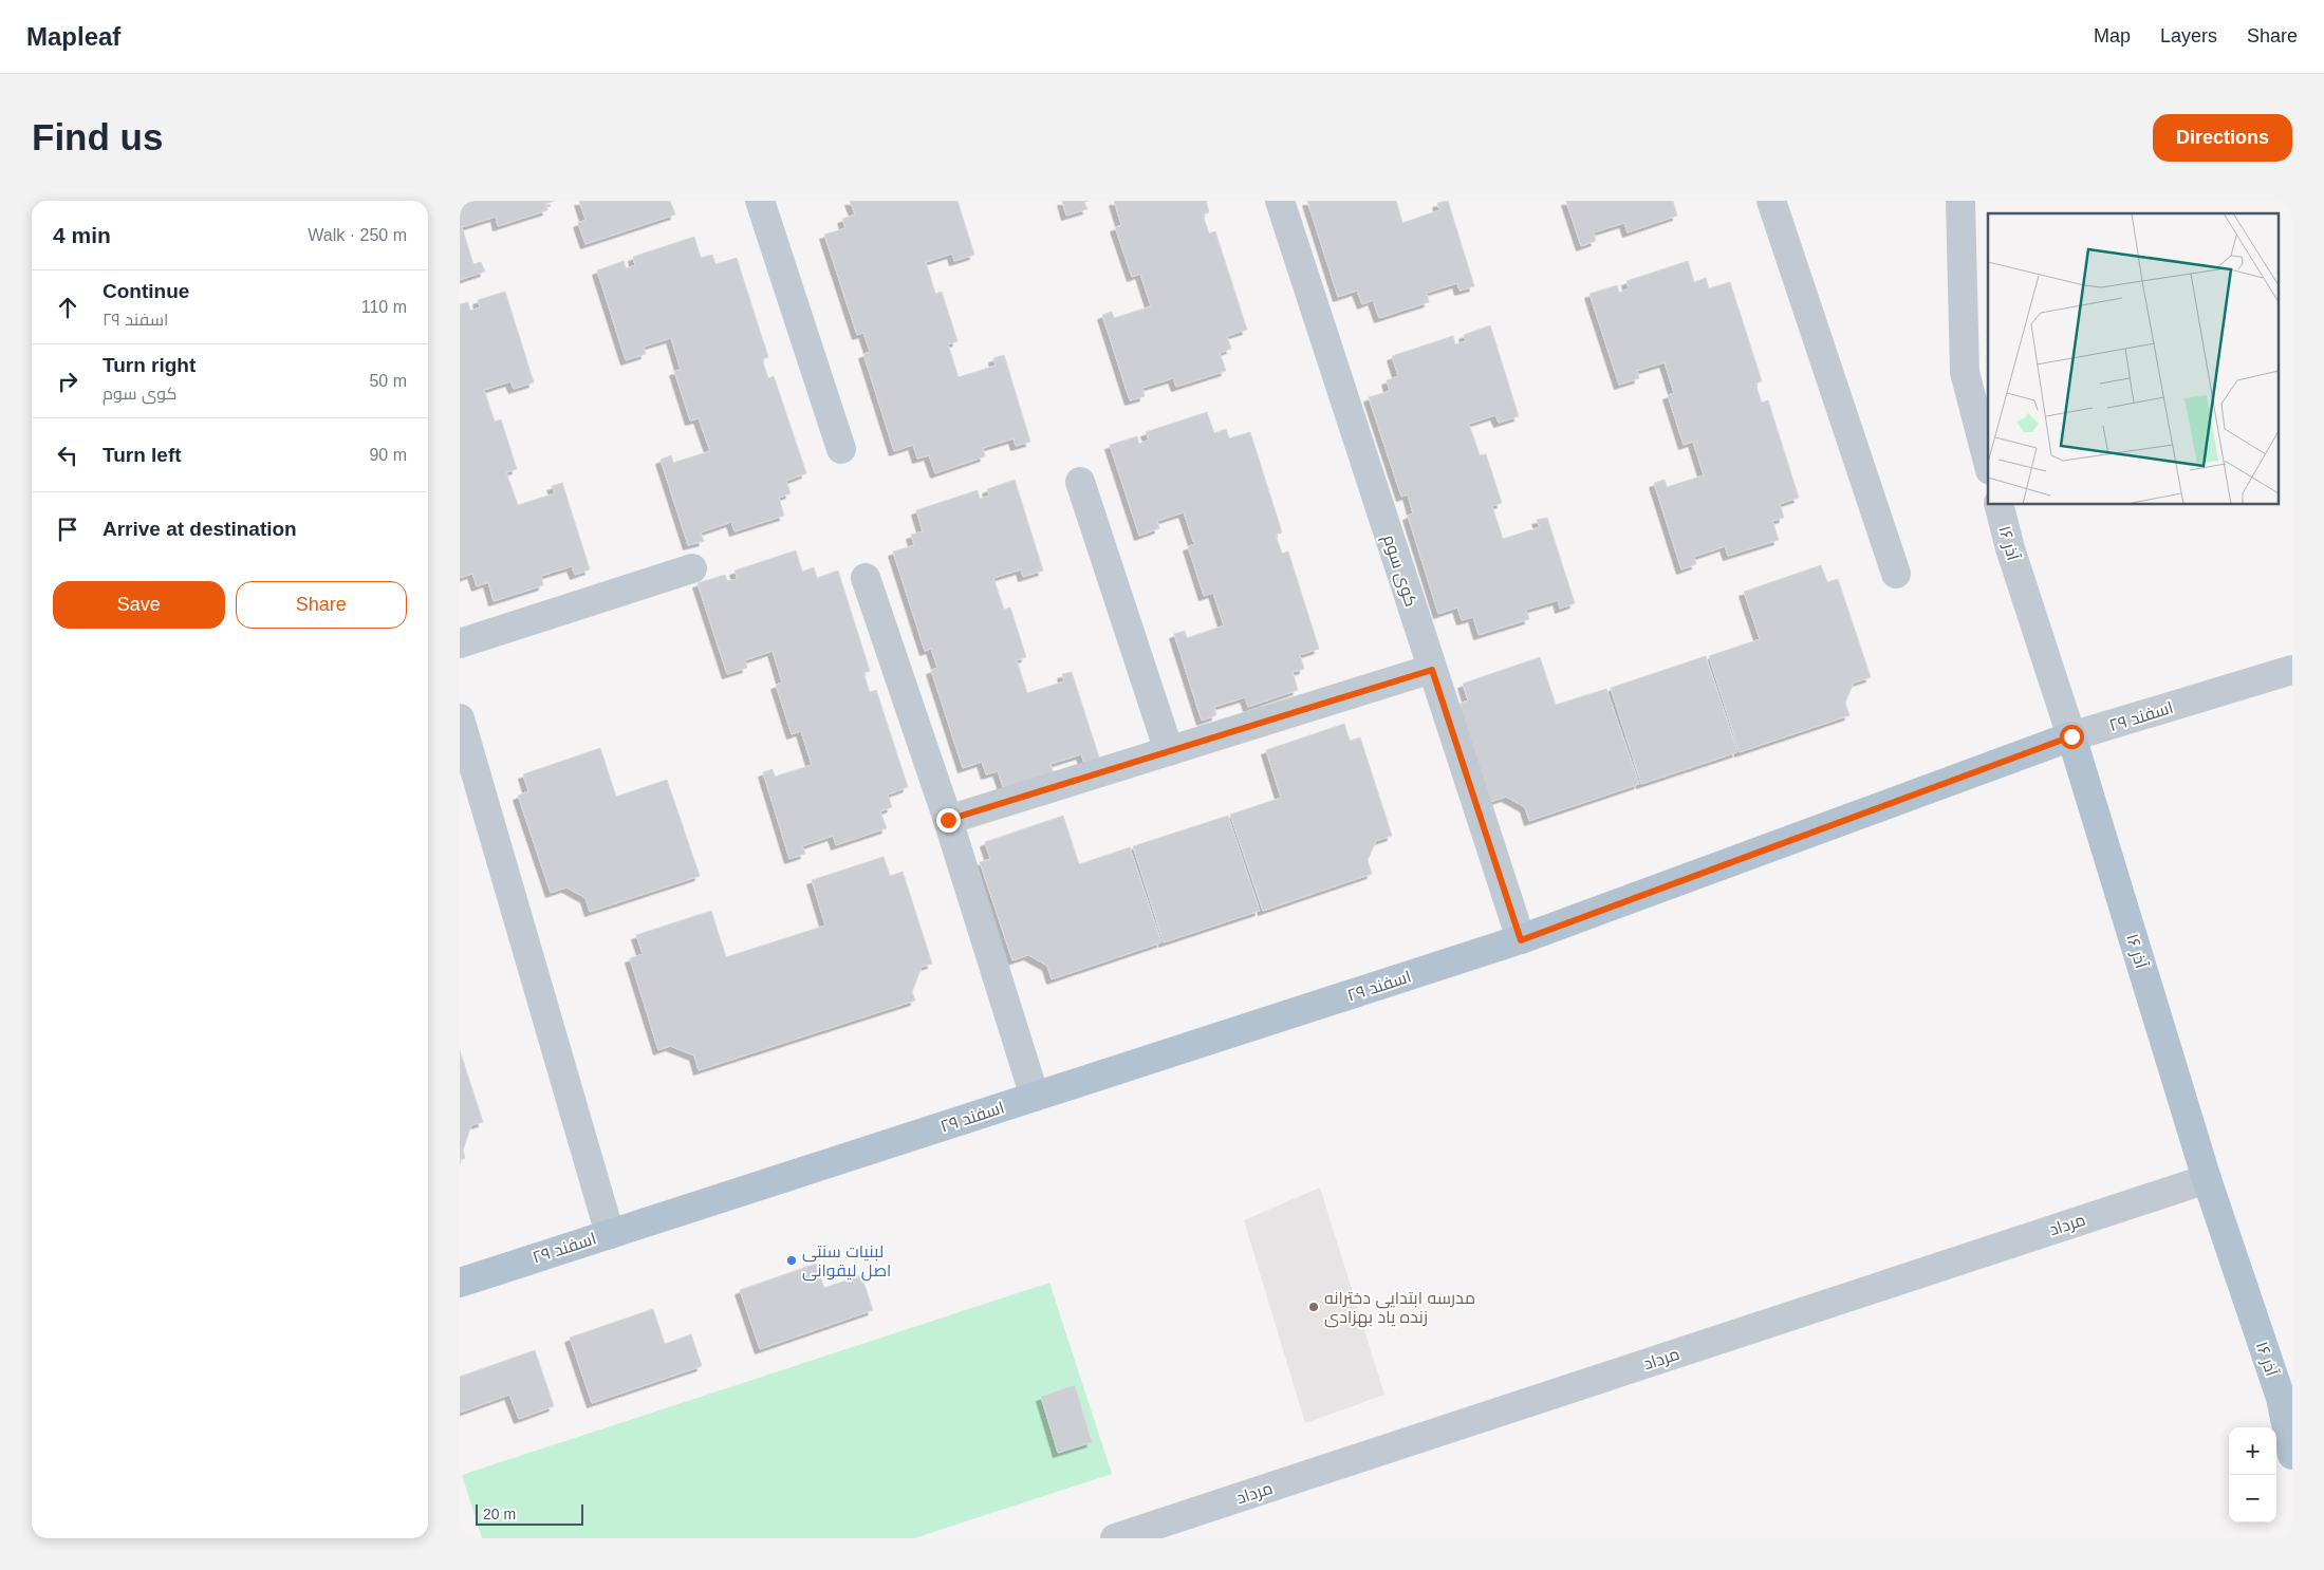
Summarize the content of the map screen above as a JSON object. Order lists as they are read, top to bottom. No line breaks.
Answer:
{"streets":{"main road":["۱۶ آذر","۲۹ اسفند"],"street":["کوی سوم","مرداد"]},"crossings":[["۱۶ آذر","۲۹ اسفند"],["۱۶ آذر","مرداد"],["کوی سوم","۲۹ اسفند"]],"places":["لبنیات سنتی اصل لیقوانی","مدرسه ابتدایی دخترانه زنده یاد بهزادی"],"scale_bar":"20 m","page":{"header":"Mapleaf","nav":["Map","Layers","Share"],"buttons":["Directions",["Save","Share"]],"title":"Find us","heading":["4 min","Walk · 250 m"],"list":[["Continue","۲۹ اسفند","110 m"],["Turn right","کوی سوم","50 m"],["Turn left","90 m"],"Arrive at destination"],"map_buttons":["+","−"],"scale":"20 m"}}
